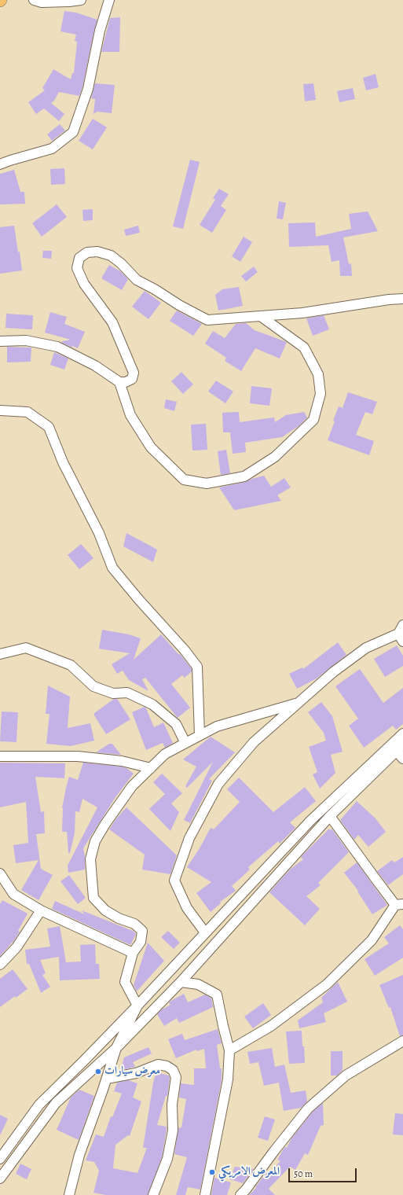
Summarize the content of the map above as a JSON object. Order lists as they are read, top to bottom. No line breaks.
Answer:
{"places":["معرض سيارات","المعرض الامريكي"],"scale_bar":"50 m"}
